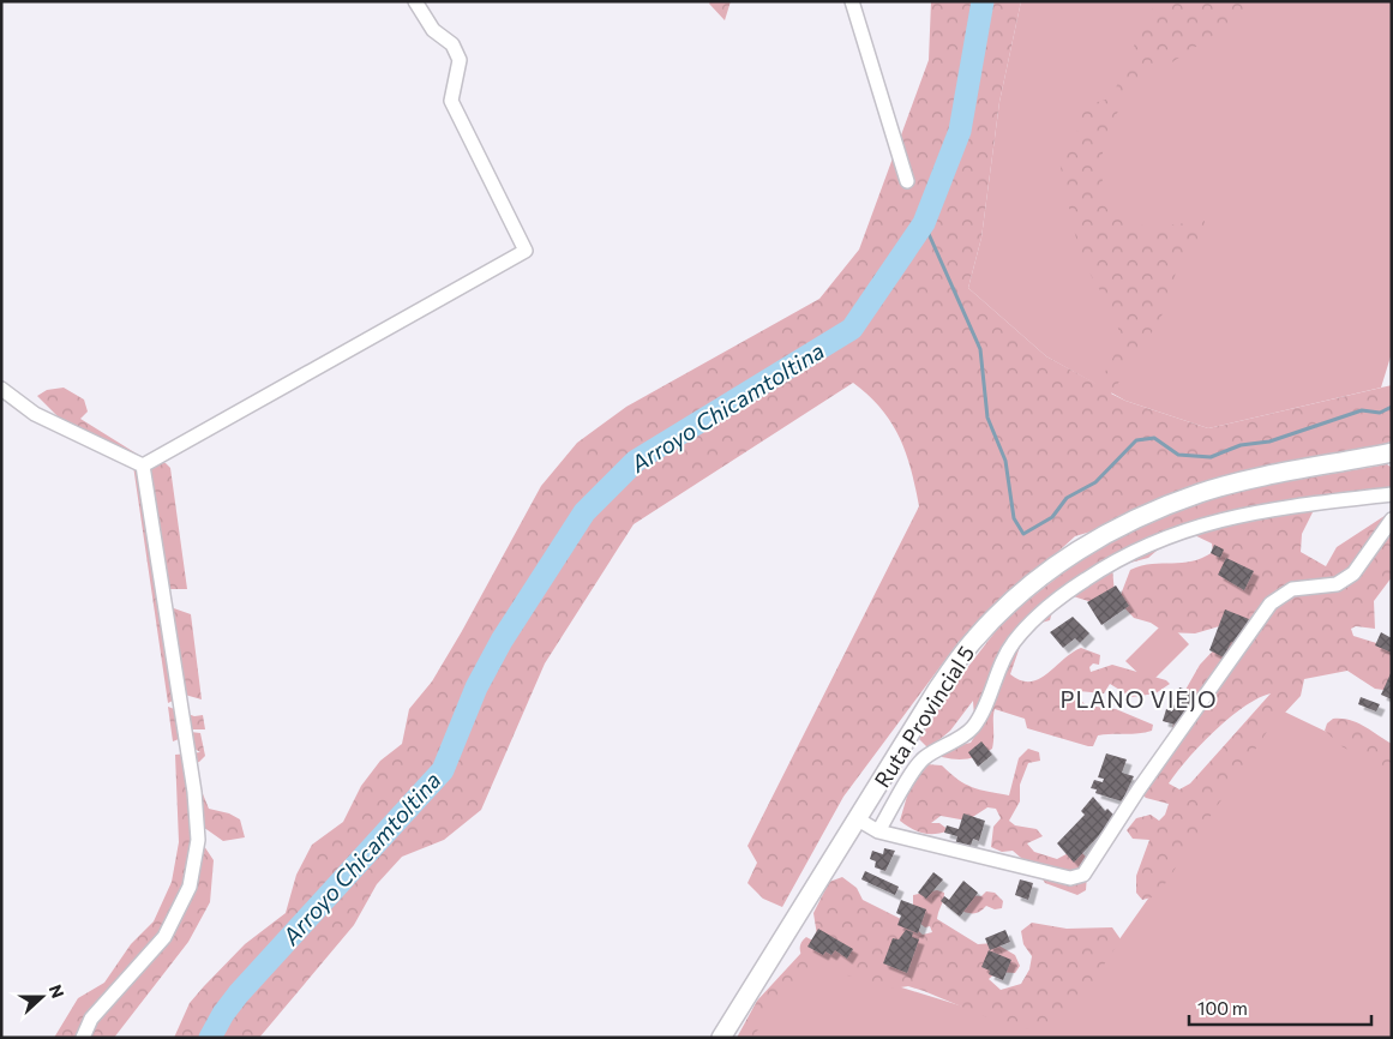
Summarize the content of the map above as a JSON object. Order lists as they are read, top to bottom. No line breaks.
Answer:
{"streets":{"main road":["Ruta Provincial 5"]},"districts":["PLANO VIEJO"],"water":["Arroyo Chicamtoltina"],"scale_bar":"100 m","north":"right"}
